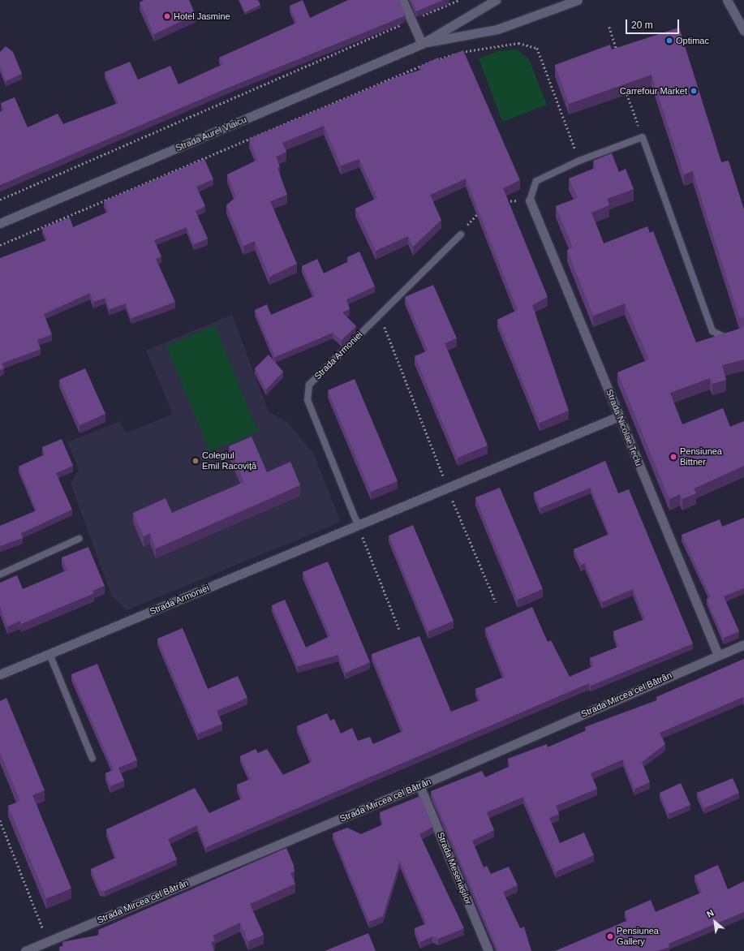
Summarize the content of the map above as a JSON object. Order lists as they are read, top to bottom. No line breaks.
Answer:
{"streets":{"street":["Strada Aurel Vlaicu","Strada Armoniei","Strada Nicolae Teclu","Strada Mircea cel Bătrân","Strada Meseriașilor"]},"crossings":[["Strada Armoniei","Strada Nicolae Teclu"],["Strada Nicolae Teclu","Strada Mircea cel Bătrân"],["Strada Mircea cel Bătrân","Strada Meseriașilor"]],"places":["Hotel Jasmine","Optimac","Carrefour Market","Pensiunea Bittner","Colegiul Emil Racoviță","Pensiunea Gallery"],"scale_bar":"20 m","north":"top left"}
